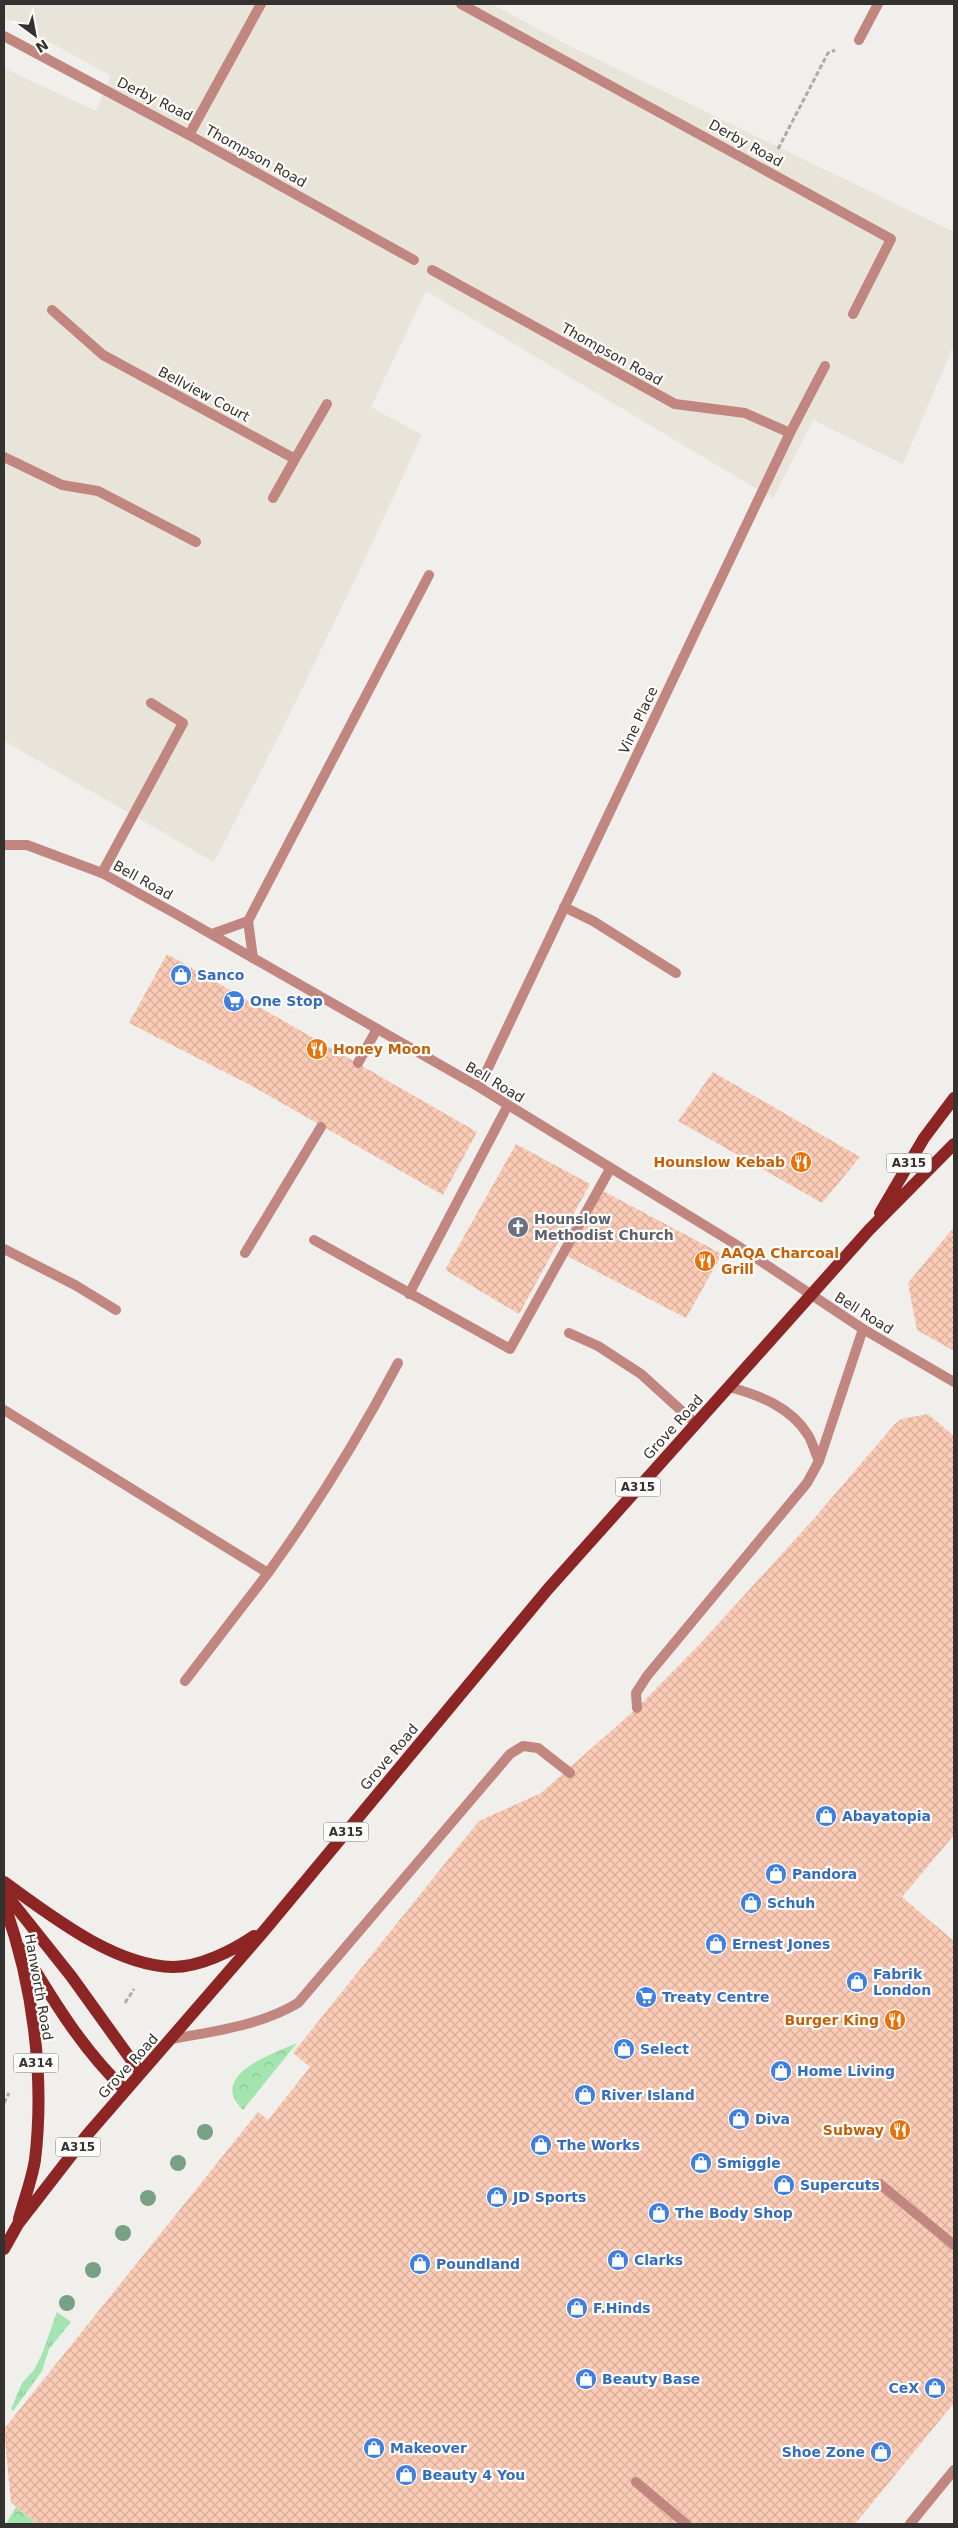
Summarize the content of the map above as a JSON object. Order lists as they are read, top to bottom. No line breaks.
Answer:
{"streets":{"main road":["A315","Grove Road","Hanworth Road","A314"],"street":["Derby Road","Thompson Road","Bellview Court","Vine Place","Bell Road"]},"crossings":[["Derby Road","Thompson Road"],["Thompson Road","Vine Place"],["Vine Place","Bell Road"],["Bell Road","A315"],["Bell Road","Grove Road"],["A315","Grove Road"],["Grove Road","Hanworth Road"]],"places":{"shop":["Sanco","Abayatopia","Pandora","Schuh","Ernest Jones","Fabrik London","Select","Home Living","River Island","Diva","The Works","Smiggle","Supercuts","JD Sports","The Body Shop","Clarks","Poundland","F.Hinds","Beauty Base","CeX","Makeover","Shoe Zone","Beauty 4 You"],"supermarket":["One Stop","Treaty Centre"],"restaurant":["Honey Moon","Hounslow Kebab","AAQA Charcoal Grill","Burger King","Subway"],"church":["Hounslow Methodist Church"]},"north":"bottom right"}
